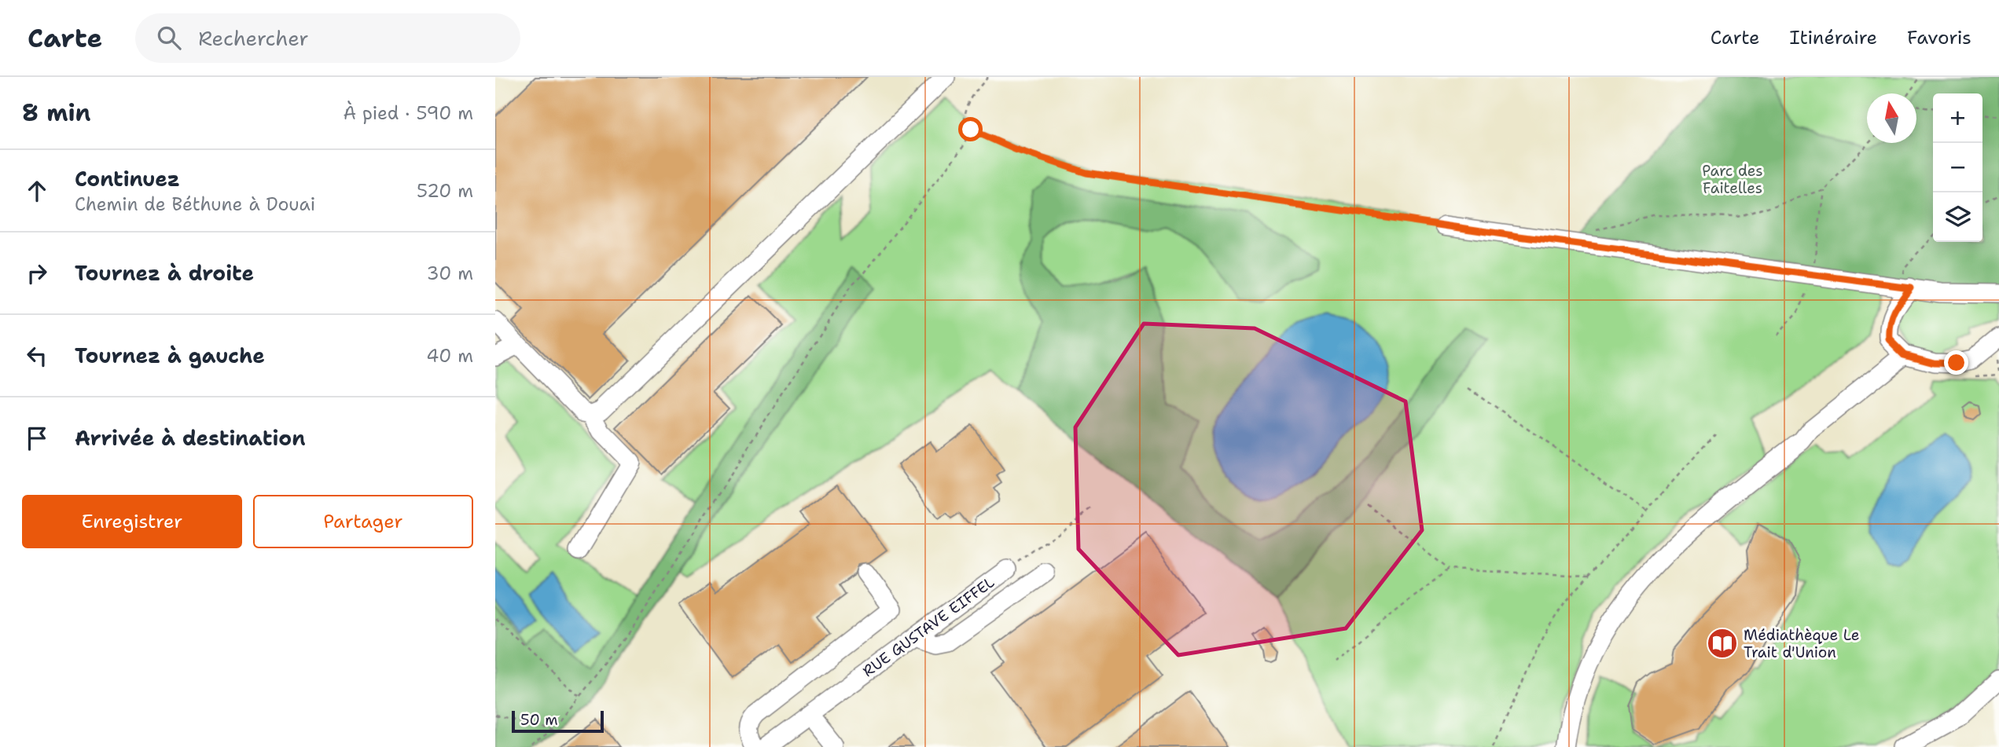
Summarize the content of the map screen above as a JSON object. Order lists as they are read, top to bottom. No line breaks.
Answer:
{"streets":{"street":["RUE GUSTAVE EIFFEL"]},"parks":["Parc des Faitelles"],"places":{"library":["Médiathèque Le Trait d'Union"]},"scale_bar":"50 m","north":"top","page":{"header":"Carte","search":"Rechercher","nav":["Carte","Itinéraire","Favoris"],"heading":["8 min","À pied · 590 m"],"map_buttons":["+","−"],"list":[["Continuez","Chemin de Béthune à Douai","520 m"],["Tournez à droite","30 m"],["Tournez à gauche","40 m"],"Arrivée à destination"],"buttons":["Enregistrer","Partager"],"scale":"50 m"}}
